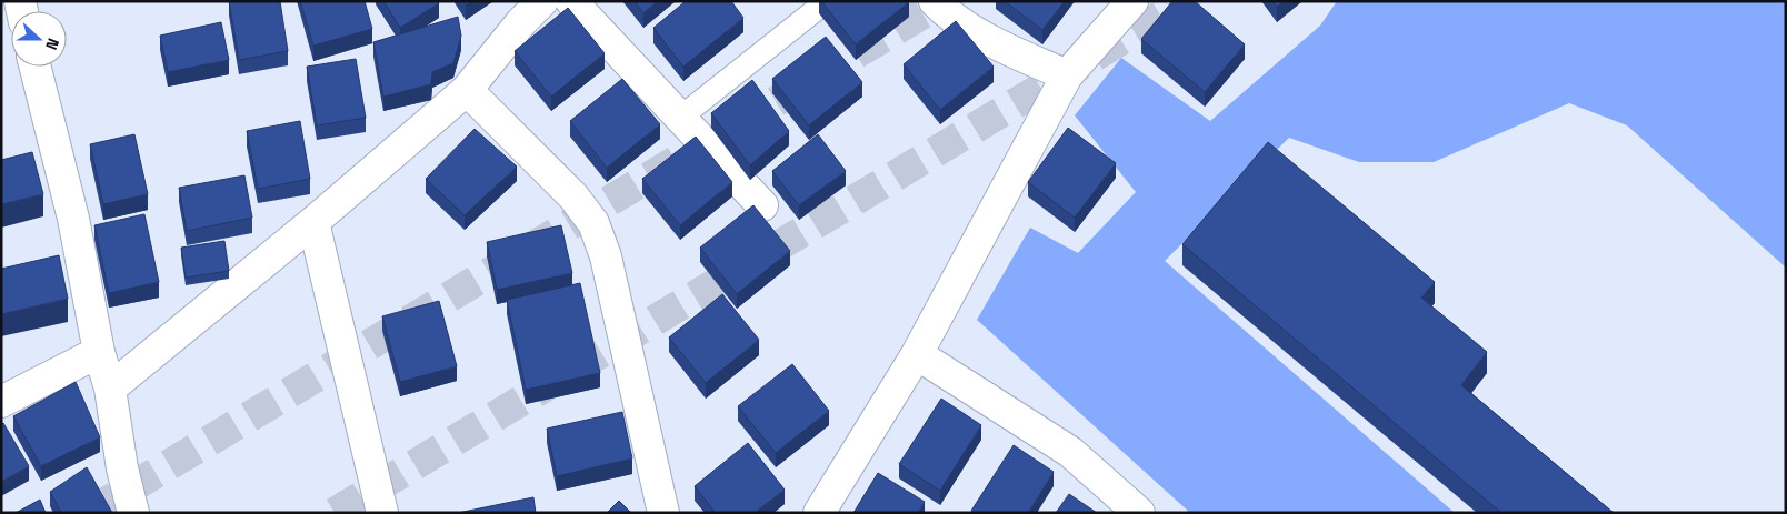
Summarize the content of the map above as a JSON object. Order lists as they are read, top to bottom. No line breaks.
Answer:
{"north":"right"}
